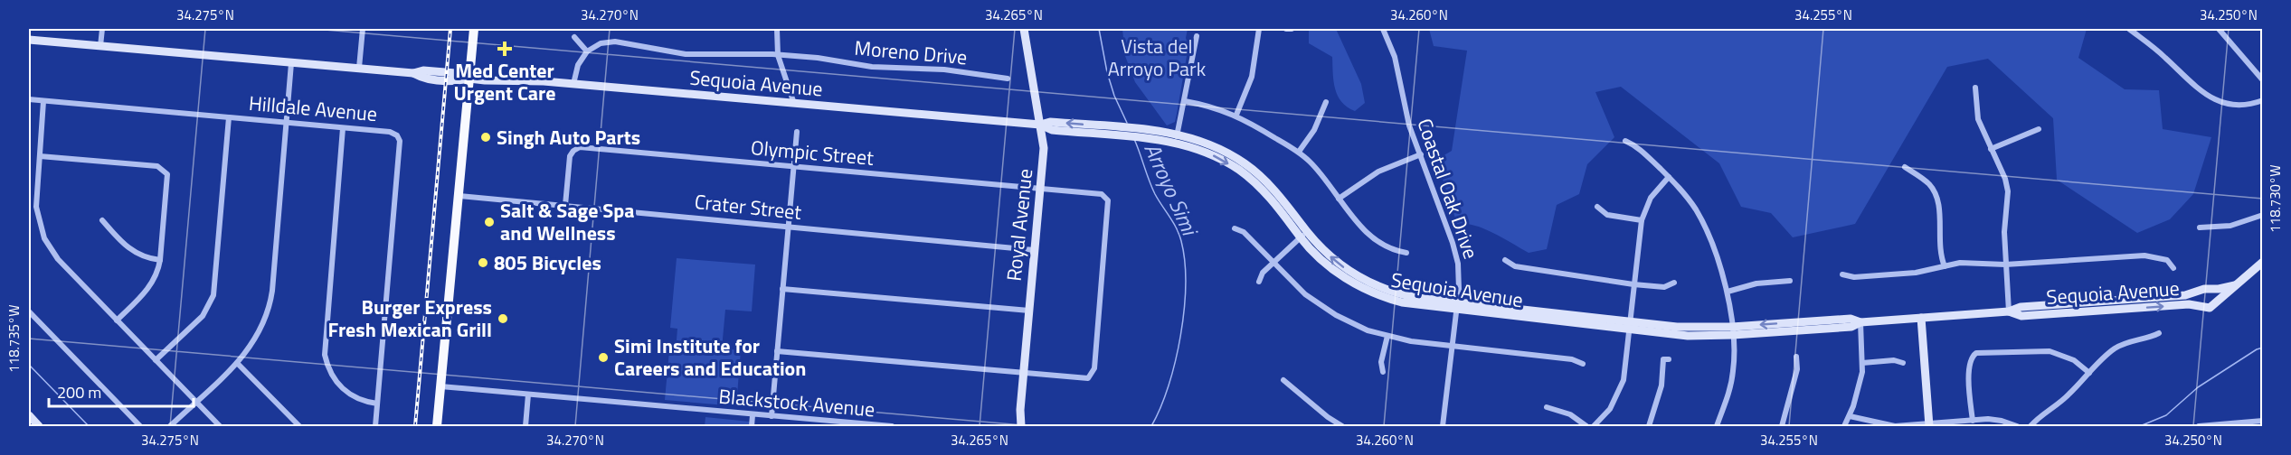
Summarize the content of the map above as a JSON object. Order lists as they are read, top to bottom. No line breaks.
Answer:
{"streets":{"main road":["Sequoia Avenue","Royal Avenue"],"street":["Moreno Drive","Hilldale Avenue","Olympic Street","Coastal Oak Drive","Crater Street","Blackstock Avenue"]},"crossings":[["Sequoia Avenue","Coastal Oak Drive"],["Sequoia Avenue","Royal Avenue"],["Olympic Street","Crater Street"],["Olympic Street","Royal Avenue"],["Crater Street","Royal Avenue"]],"water":["Arroyo Simi"],"parks":["Vista del Arroyo Park"],"places":{"health":["Med Center Urgent Care"],"other":["Singh Auto Parts","Salt & Sage Spa and Wellness","805 Bicycles","Burger Express Fresh Mexican Grill","Simi Institute for Careers and Education"]},"scale_bar":"200 m","coordinates":["34.275°N","34.270°N","34.265°N","34.260°N","34.255°N","34.250°N","118.730°W","118.735°W"]}
